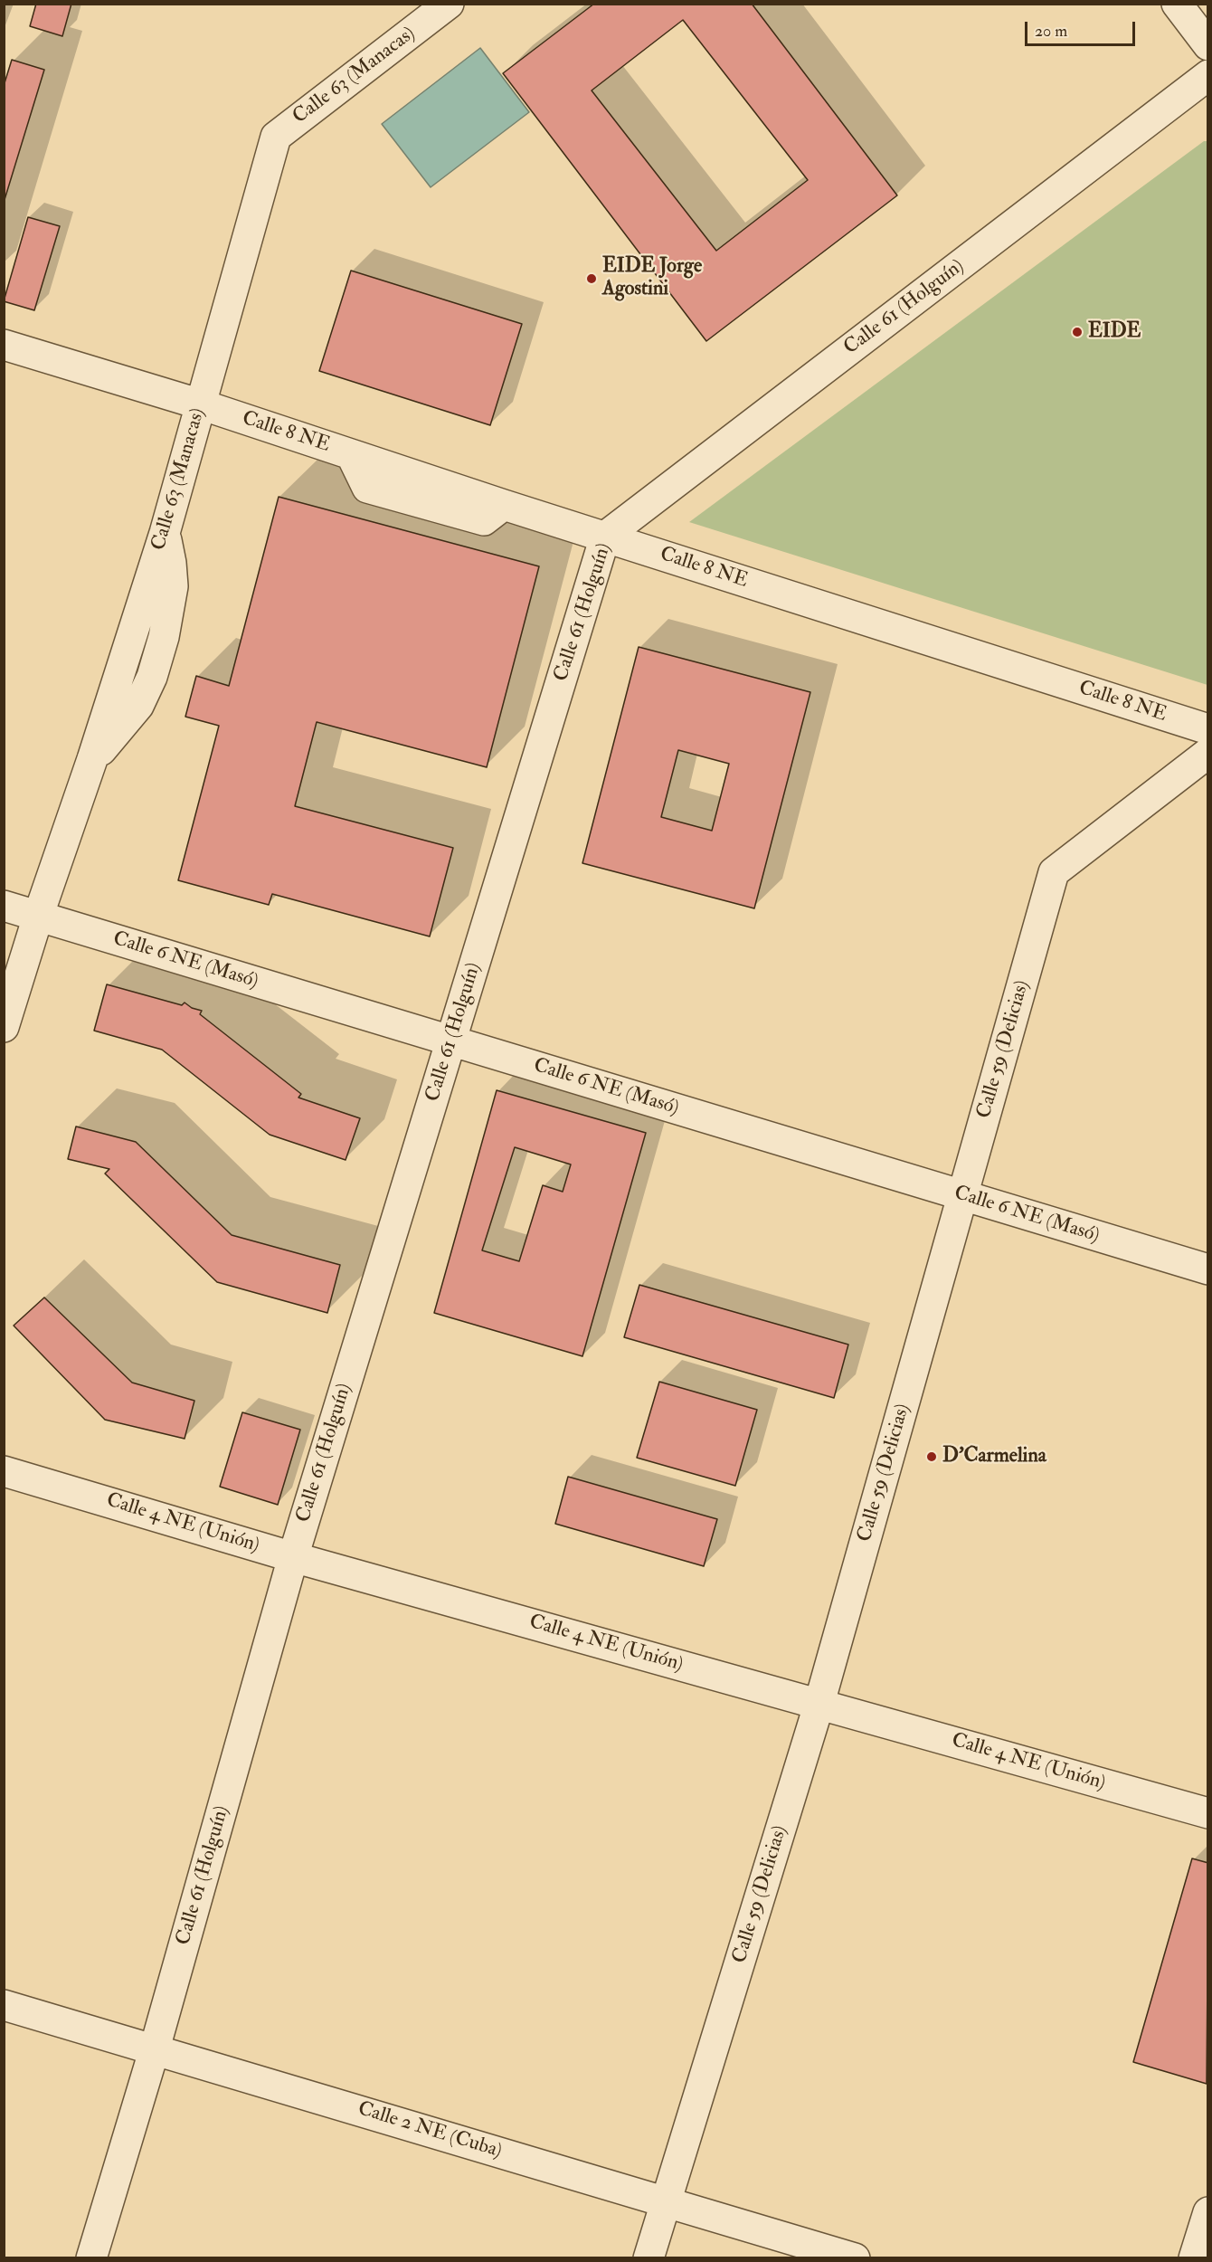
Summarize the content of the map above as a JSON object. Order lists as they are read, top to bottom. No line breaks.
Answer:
{"streets":{"street":["Calle 63 (Manacas)","Calle 61 (Holguín)","Calle 8 NE","Calle 6 NE (Masó)","Calle 59 (Delicias)","Calle 4 NE (Unión)","Calle 2 NE (Cuba)"]},"crossings":[["Calle 63 (Manacas)","Calle 8 NE"],["Calle 63 (Manacas)","Calle 6 NE (Masó)"],["Calle 61 (Holguín)","Calle 8 NE"],["Calle 61 (Holguín)","Calle 6 NE (Masó)"],["Calle 61 (Holguín)","Calle 4 NE (Unión)"],["Calle 61 (Holguín)","Calle 2 NE (Cuba)"],["Calle 6 NE (Masó)","Calle 59 (Delicias)"],["Calle 59 (Delicias)","Calle 4 NE (Unión)"],["Calle 59 (Delicias)","Calle 2 NE (Cuba)"]],"places":["EIDE Jorge Agostini","EIDE","D'Carmelina"],"scale_bar":"20 m"}
